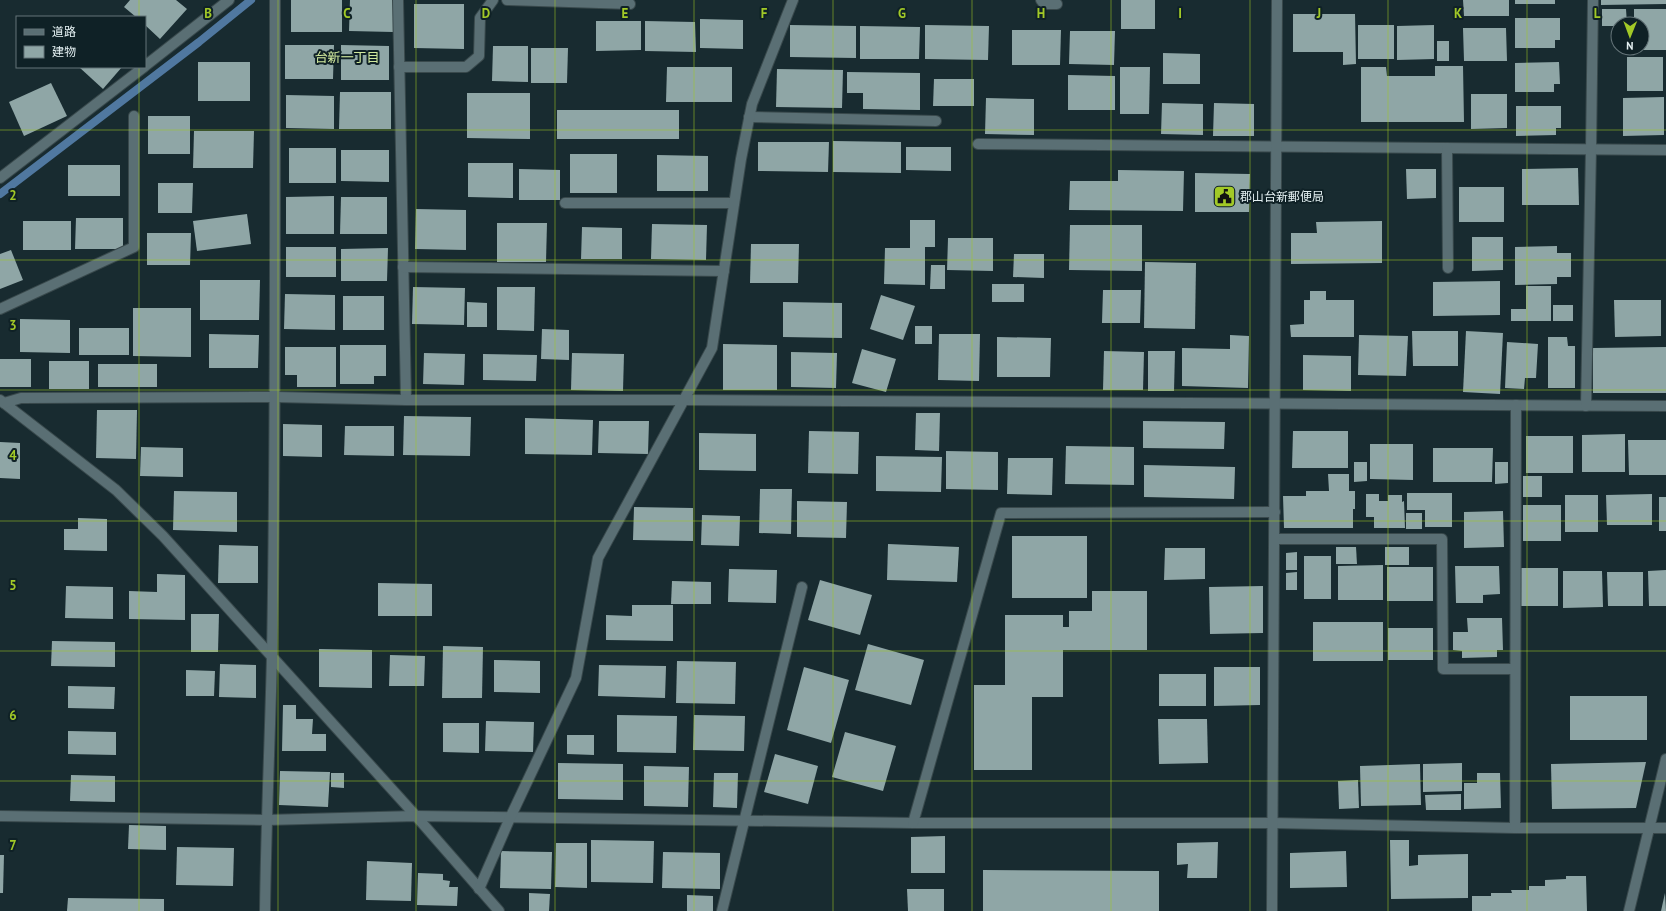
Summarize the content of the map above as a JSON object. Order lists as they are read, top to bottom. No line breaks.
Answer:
{"districts":["台新一丁目"],"places":{"public building":["郡山台新郵便局"]},"legend":["道路","建物"],"north":"bottom","grid":{"columns":["B","C","D","E","F","G","H","I","J","K","L"],"rows":["2","3","4","5","6","7"]}}
